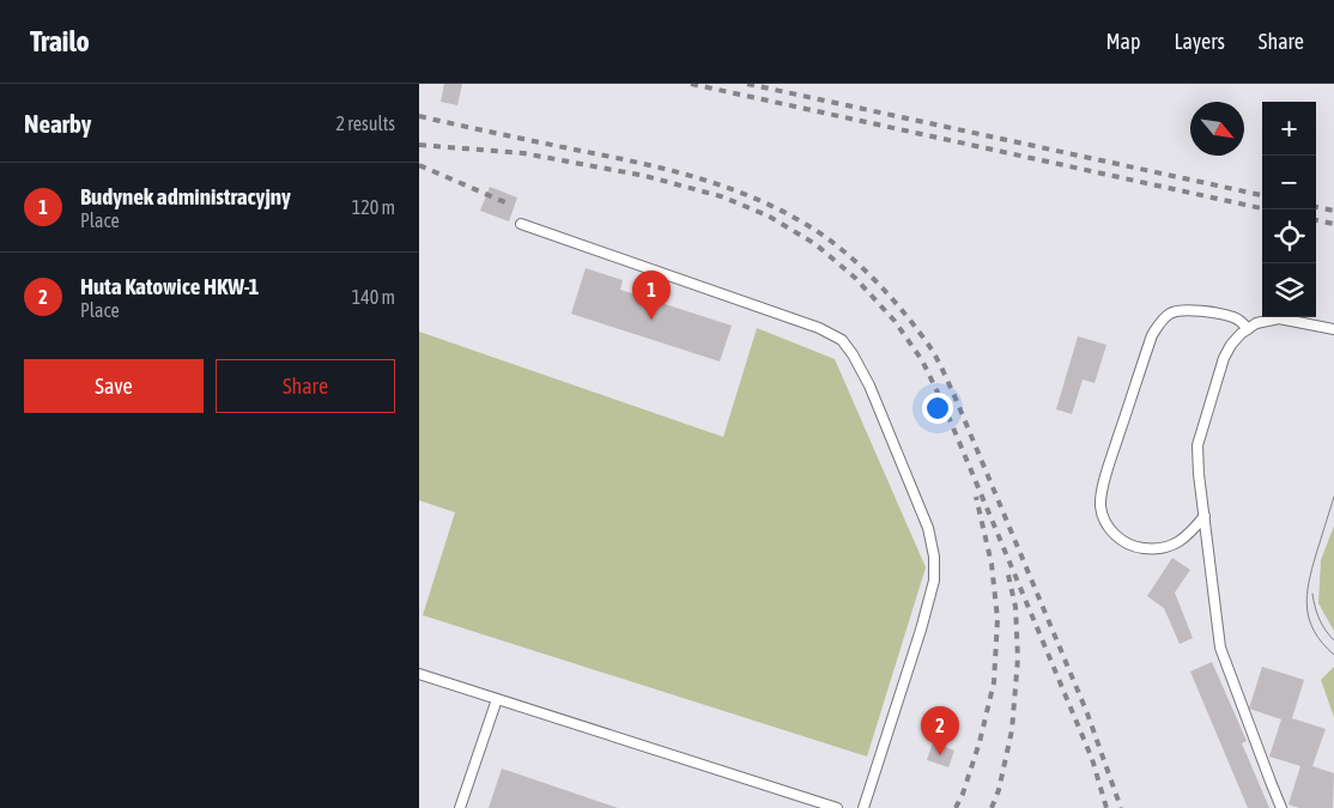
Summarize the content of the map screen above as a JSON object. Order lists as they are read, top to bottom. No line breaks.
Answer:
{"north":"bottom right","page":{"header":"Trailo","nav":["Map","Layers","Share"],"heading":["Nearby","2 results"],"map_buttons":["+","−"],"list":[{"mark":"1","name":"Budynek administracyjny","note":"Place","value":"120 m"},{"mark":"2","name":"Huta Katowice HKW-1","note":"Place","value":"140 m"}],"pins":["1","2"],"buttons":["Save","Share"]}}
